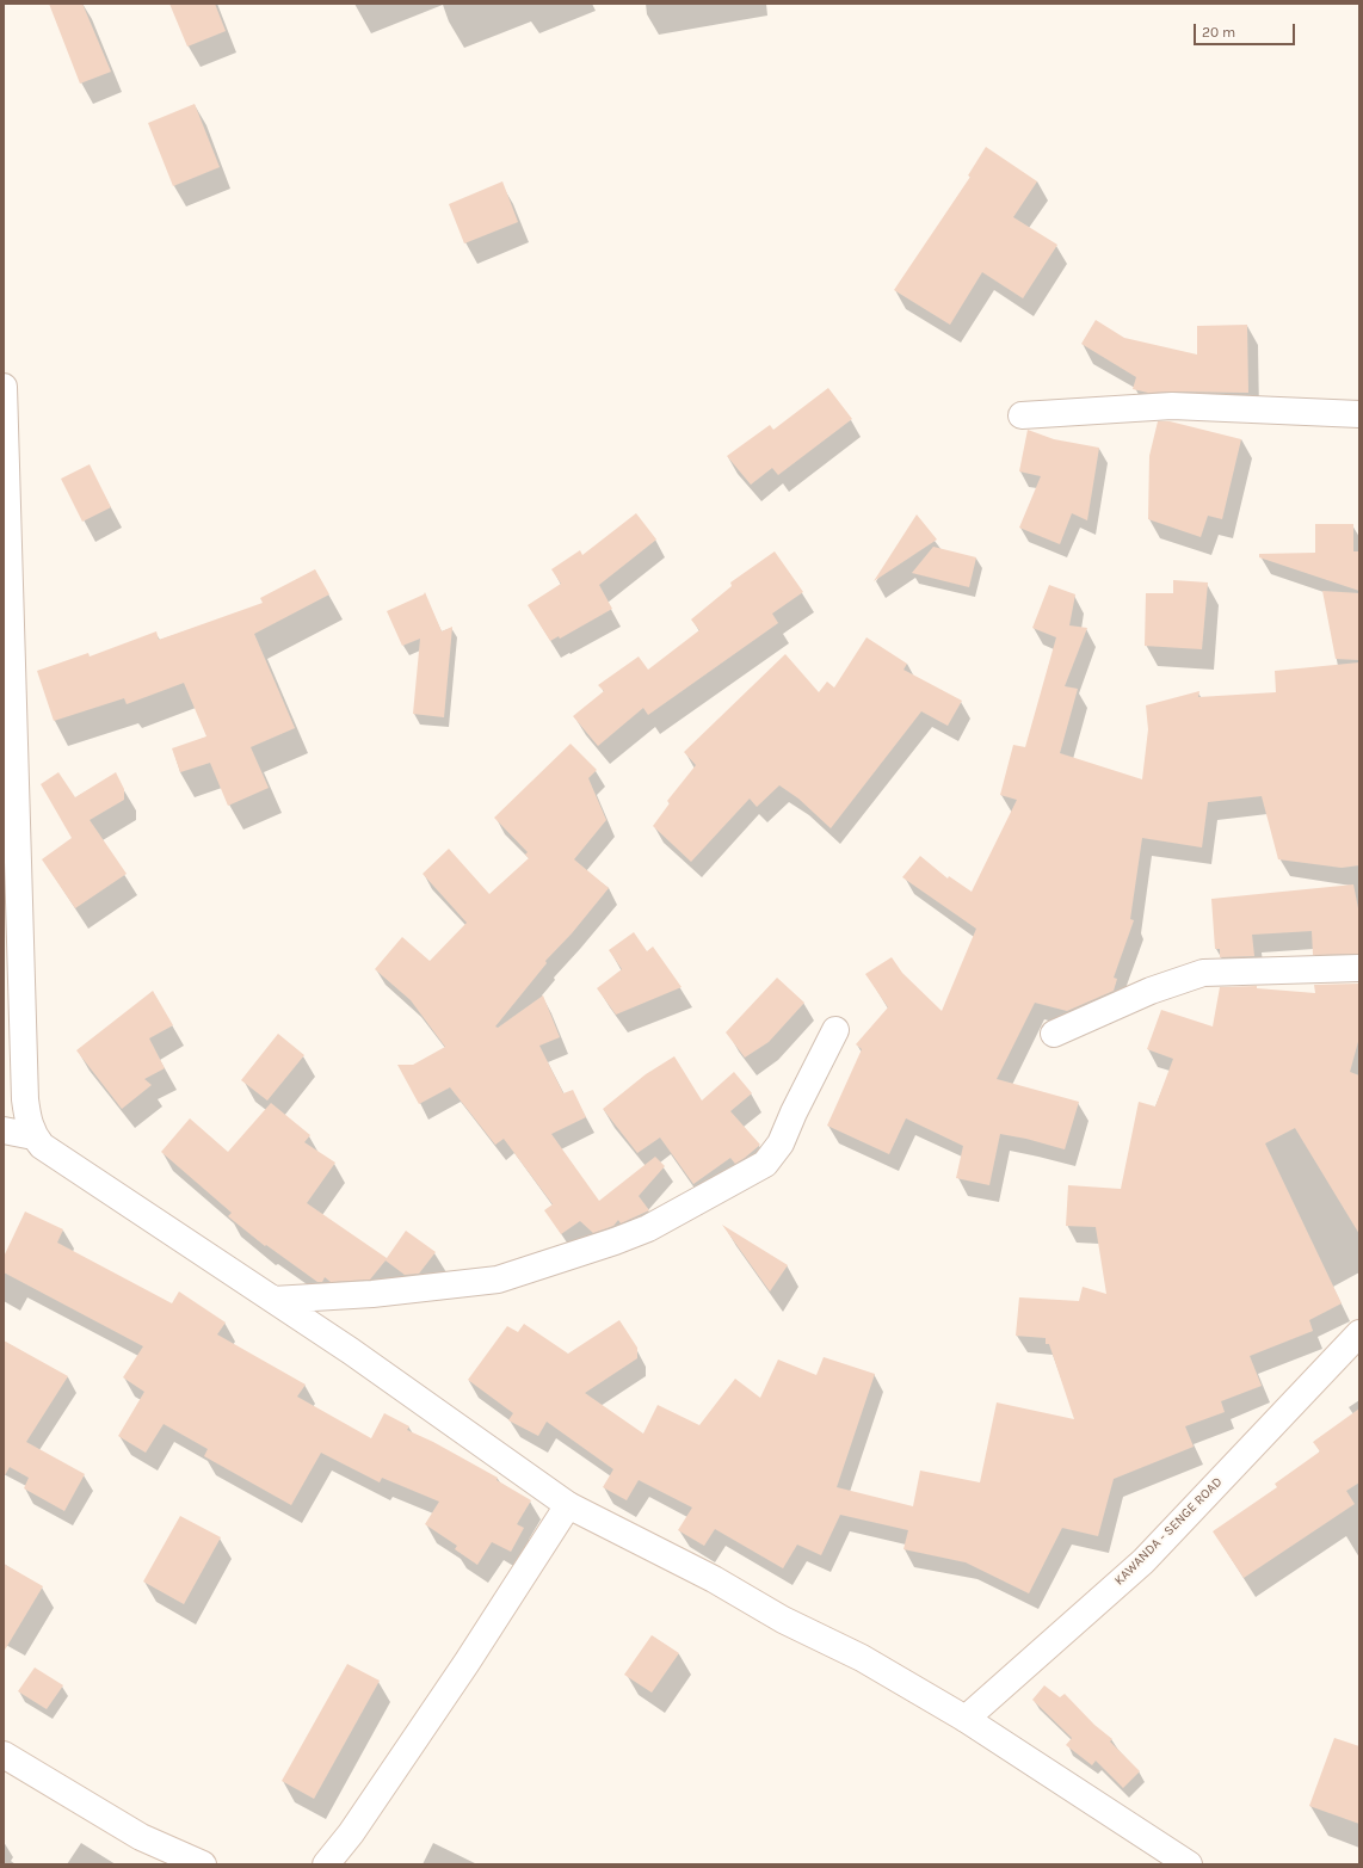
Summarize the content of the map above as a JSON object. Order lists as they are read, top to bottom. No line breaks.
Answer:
{"streets":{"street":["KAWANDA - SENGE ROAD"]},"scale_bar":"20 m"}
